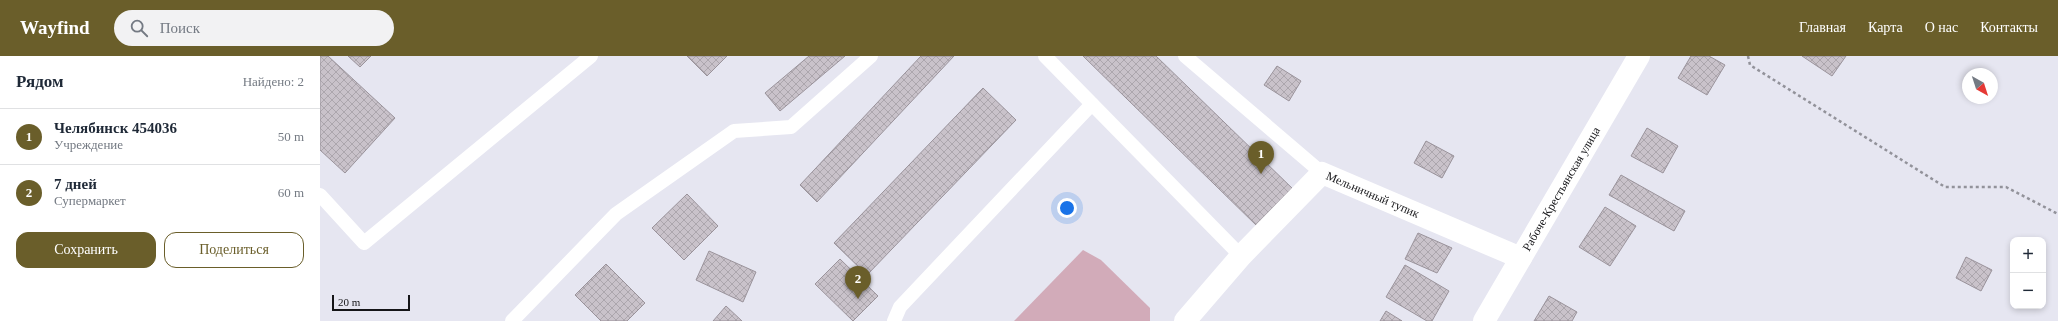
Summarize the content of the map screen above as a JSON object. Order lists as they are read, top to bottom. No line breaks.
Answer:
{"streets":{"street":["Рабоче-Крестьянская улица","Мельничный тупик"]},"crossings":[["Рабоче-Крестьянская улица","Мельничный тупик"]],"scale_bar":"20 m","north":"bottom right","page":{"header":"Wayfind","search":"Поиск","nav":["Главная","Карта","О нас","Контакты"],"heading":["Рядом","Найдено: 2"],"list":[{"mark":"1","name":"Челябинск 454036","note":"Учреждение","value":"50 m"},{"mark":"2","name":"7 дней","note":"Супермаркет","value":"60 m"}],"pins":["1","2"],"buttons":["Сохранить","Поделиться"],"map_buttons":["+","−"],"scale":"20 m"}}
